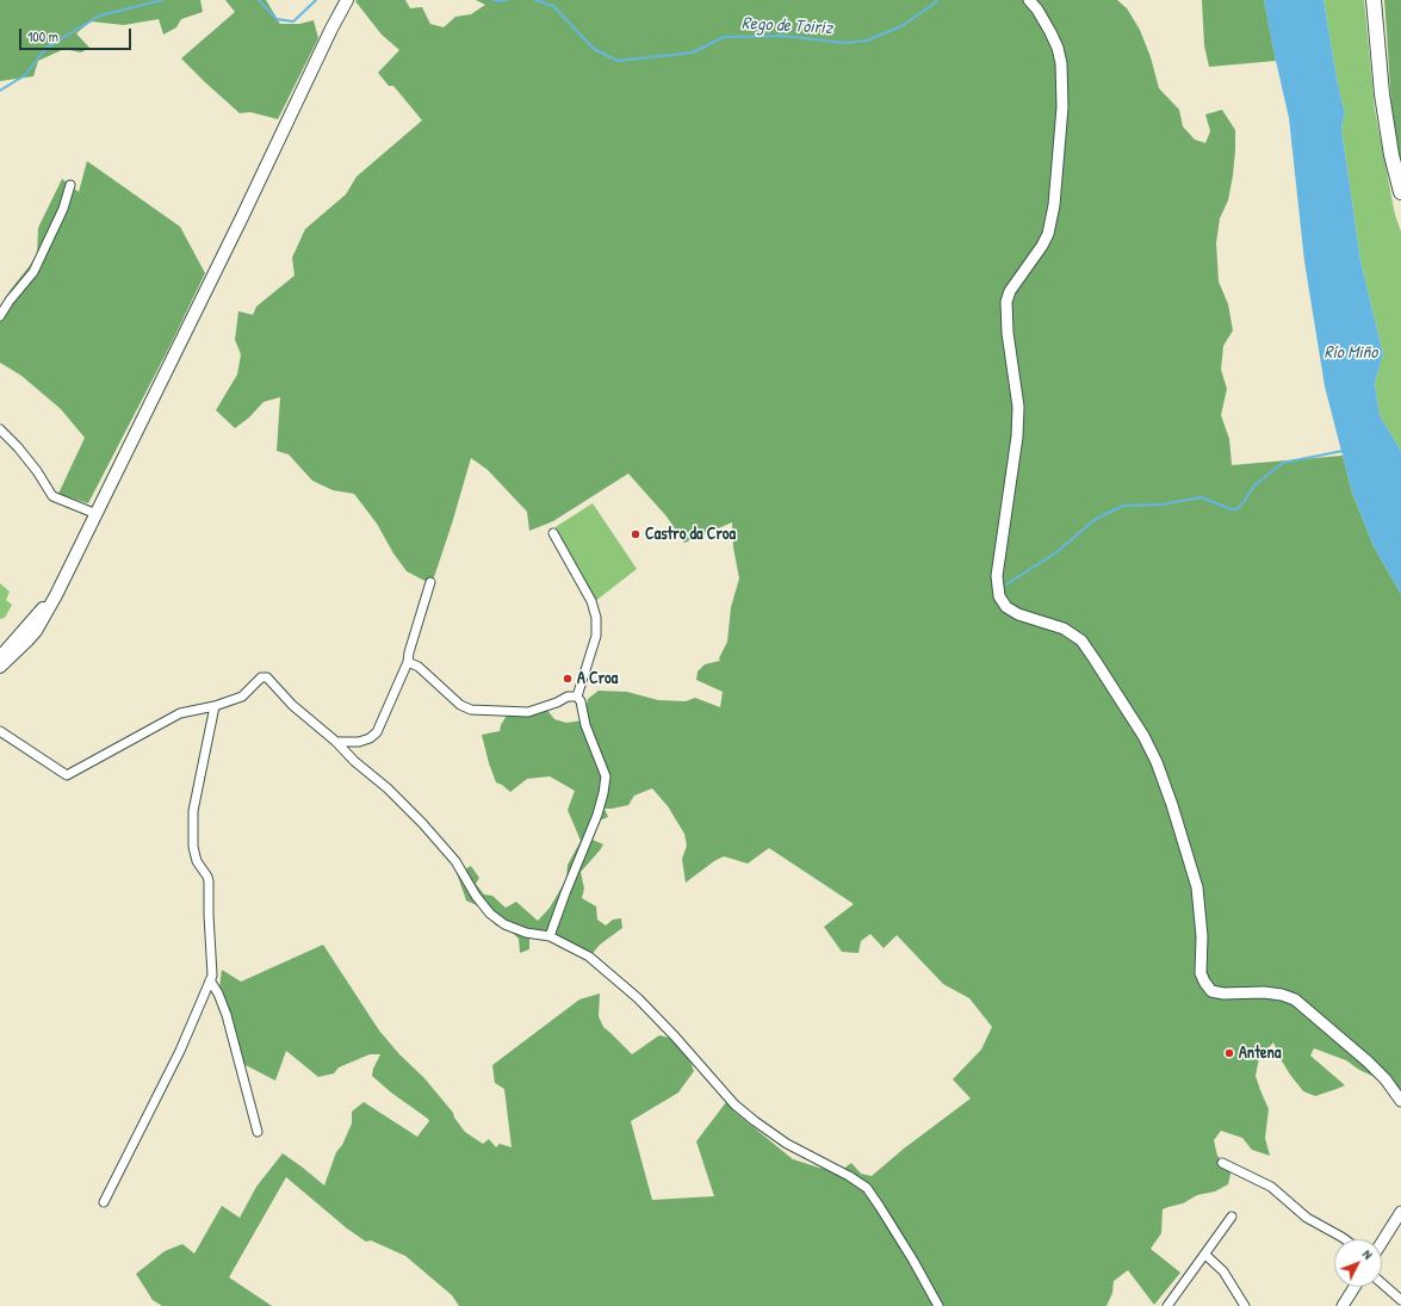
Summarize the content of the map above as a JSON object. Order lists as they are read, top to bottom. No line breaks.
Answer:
{"water":["Rego de Toiriz","Río Miño"],"places":["Castro da Croa","A Croa","Antena"],"scale_bar":"100 m","north":"top right"}
